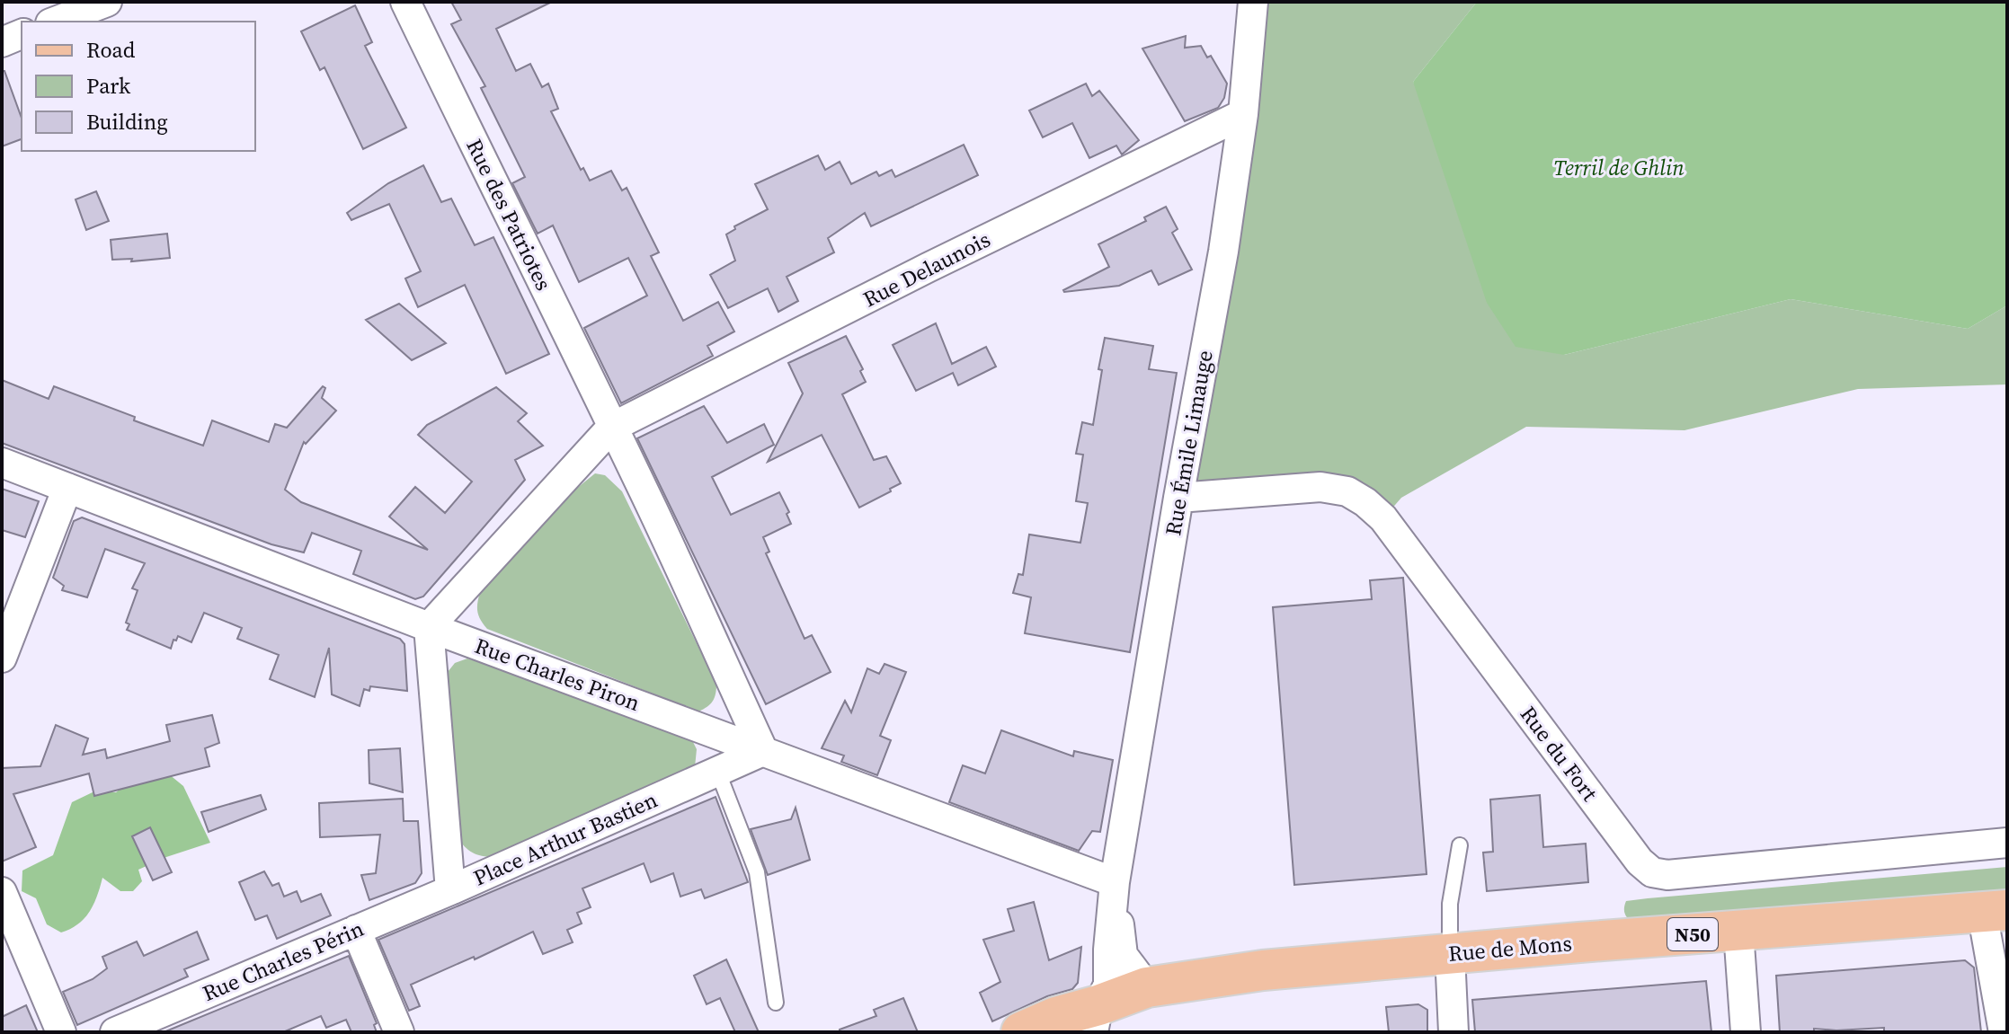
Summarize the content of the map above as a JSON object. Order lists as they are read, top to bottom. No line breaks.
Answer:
{"streets":{"main road":["N50","Rue de Mons"],"street":["Rue des Patriotes","Rue Delaunois","Rue Émile Limauge","Rue Charles Piron","Rue du Fort","Place Arthur Bastien","Rue Charles Périn"]},"crossings":[["Rue des Patriotes","Rue Delaunois"],["Rue Delaunois","Rue Émile Limauge"],["Rue Émile Limauge","Rue Charles Piron"],["Rue Émile Limauge","Rue du Fort"],["Rue Charles Piron","Place Arthur Bastien"],["Place Arthur Bastien","Rue Charles Périn"]],"parks":["Terril de Ghlin"],"legend":["Road","Park","Building"]}
